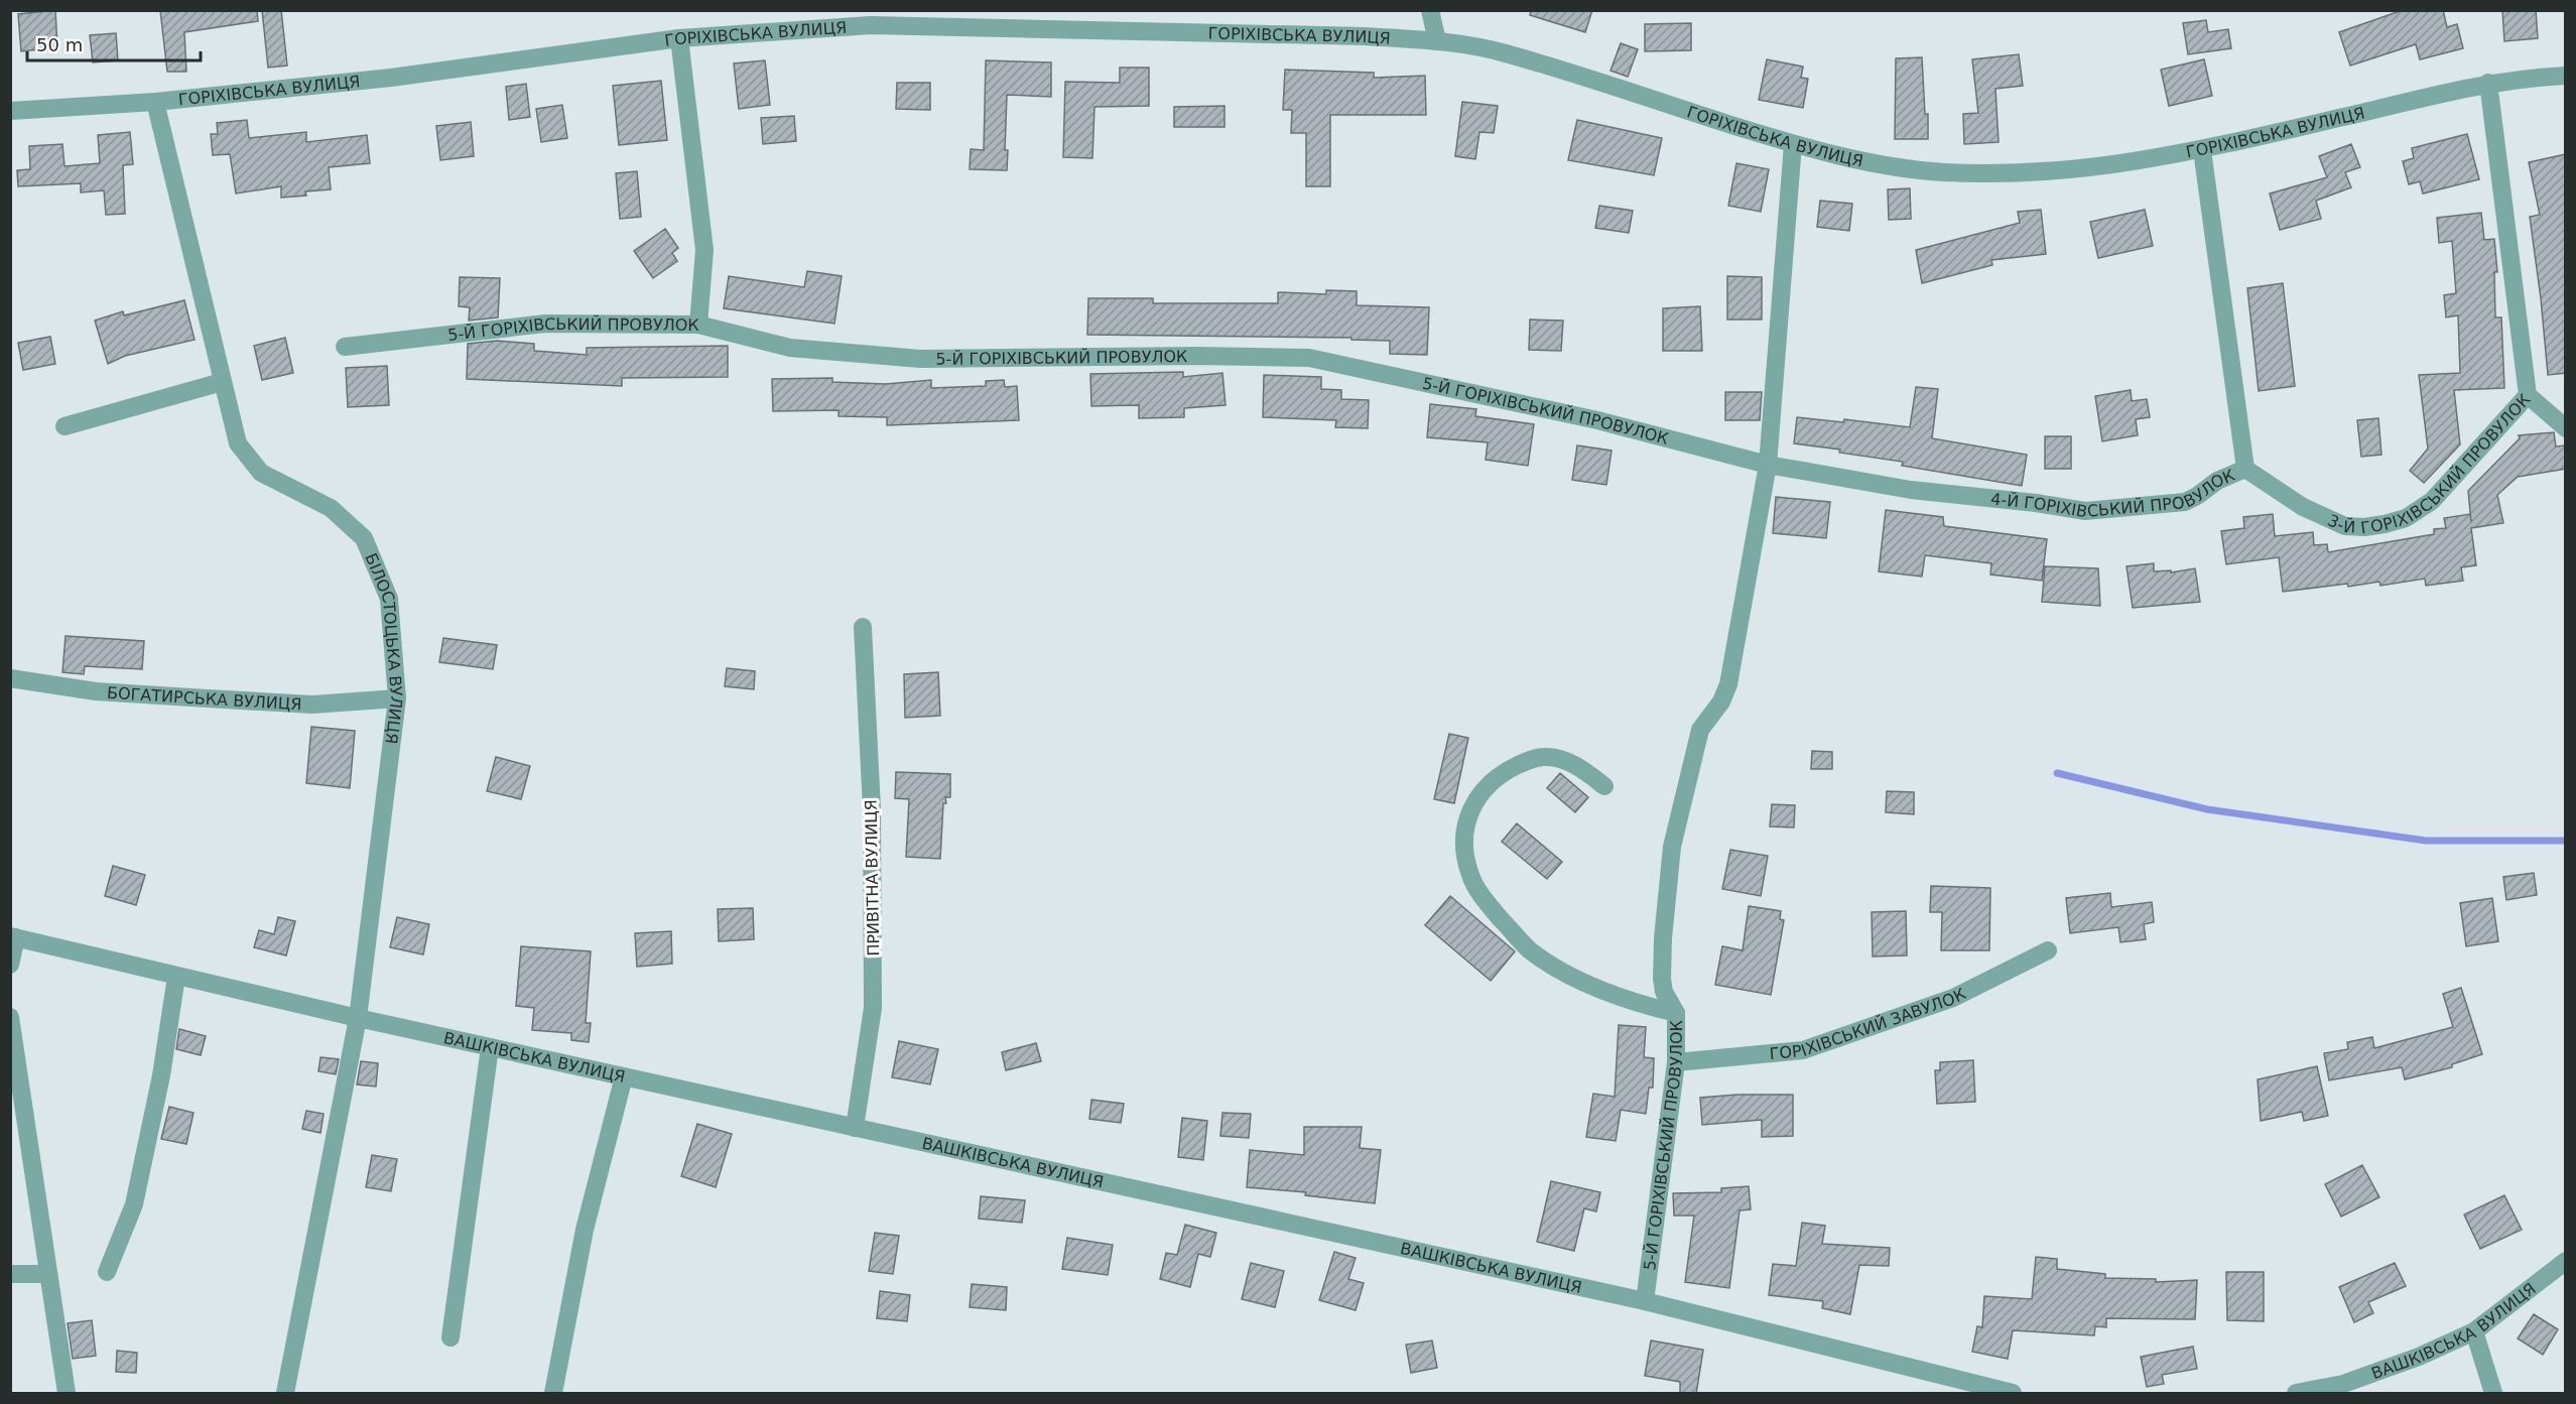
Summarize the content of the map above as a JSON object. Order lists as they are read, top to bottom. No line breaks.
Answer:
{"streets":{"street":["ГОРІХІВСЬКА ВУЛИЦЯ","5-Й ГОРІХІВСЬКИЙ ПРОВУЛОК","3-Й ГОРІХІВСЬКИЙ ПРОВУЛОК","4-Й ГОРІХІВСЬКИЙ ПРОВУЛОК","БІЛОСТОЦЬКА ВУЛИЦЯ","БОГАТИРСЬКА ВУЛИЦЯ","ПРИВІТНА ВУЛИЦЯ","ГОРІХІВСЬКИЙ ЗАВУЛОК","ВАШКІВСЬКА ВУЛИЦЯ"]},"crossings":[["ГОРІХІВСЬКА ВУЛИЦЯ","5-Й ГОРІХІВСЬКИЙ ПРОВУЛОК"],["ГОРІХІВСЬКА ВУЛИЦЯ","3-Й ГОРІХІВСЬКИЙ ПРОВУЛОК"],["ГОРІХІВСЬКА ВУЛИЦЯ","4-Й ГОРІХІВСЬКИЙ ПРОВУЛОК"],["ГОРІХІВСЬКА ВУЛИЦЯ","БІЛОСТОЦЬКА ВУЛИЦЯ"],["5-Й ГОРІХІВСЬКИЙ ПРОВУЛОК","4-Й ГОРІХІВСЬКИЙ ПРОВУЛОК"],["5-Й ГОРІХІВСЬКИЙ ПРОВУЛОК","ГОРІХІВСЬКИЙ ЗАВУЛОК"],["5-Й ГОРІХІВСЬКИЙ ПРОВУЛОК","ВАШКІВСЬКА ВУЛИЦЯ"],["3-Й ГОРІХІВСЬКИЙ ПРОВУЛОК","4-Й ГОРІХІВСЬКИЙ ПРОВУЛОК"],["БІЛОСТОЦЬКА ВУЛИЦЯ","БОГАТИРСЬКА ВУЛИЦЯ"],["БІЛОСТОЦЬКА ВУЛИЦЯ","ВАШКІВСЬКА ВУЛИЦЯ"],["ПРИВІТНА ВУЛИЦЯ","ВАШКІВСЬКА ВУЛИЦЯ"]],"scale_bar":"50 m"}
